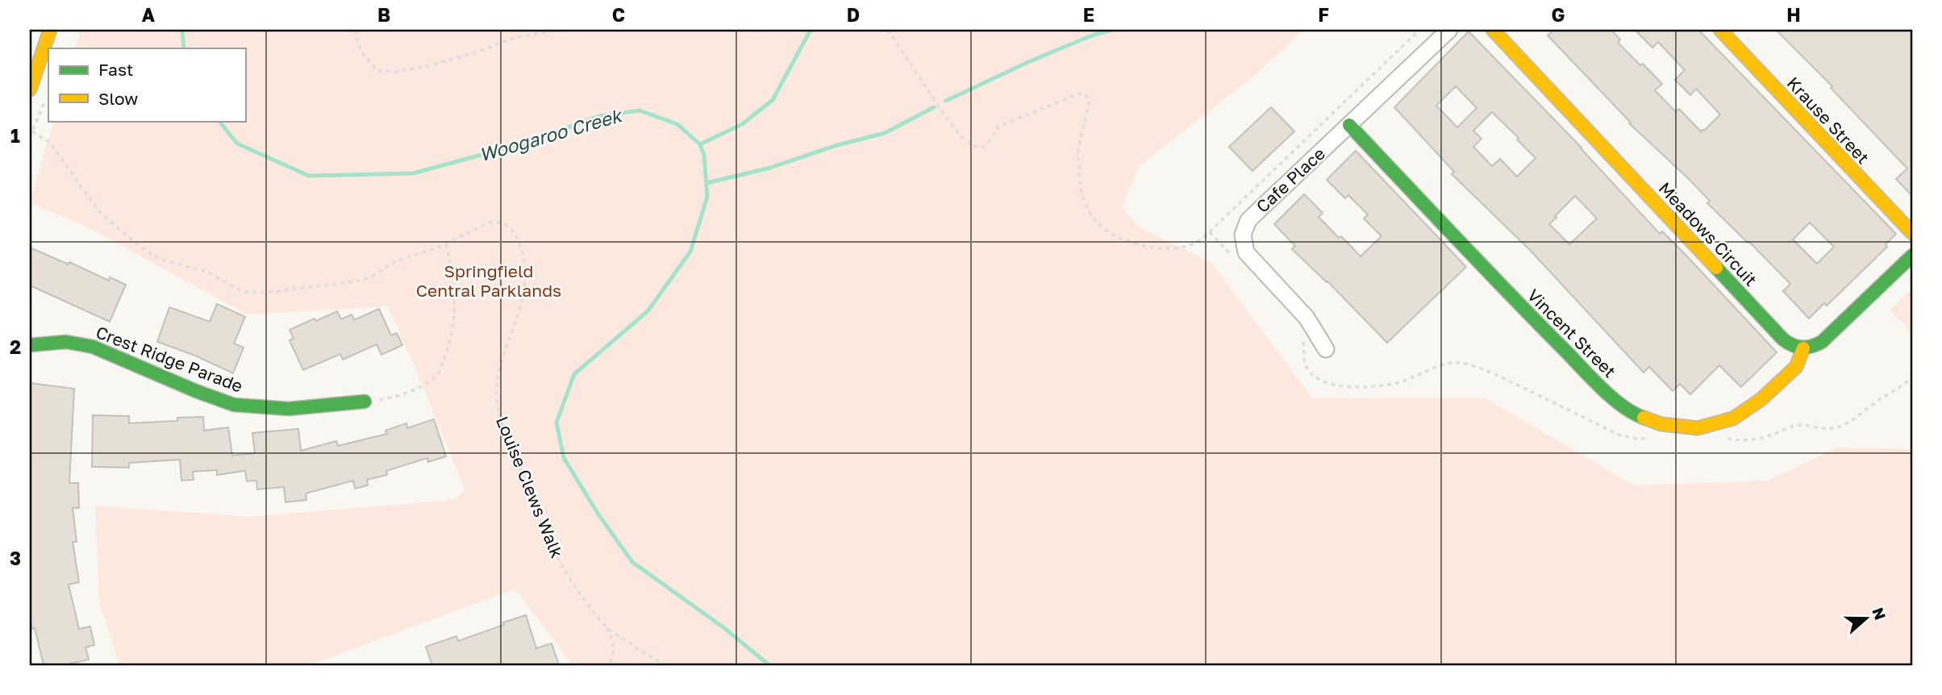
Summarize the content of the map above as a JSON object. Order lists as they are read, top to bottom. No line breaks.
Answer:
{"streets":{"street":["Krause Street","Cafe Place","Meadows Circuit","Vincent Street","Crest Ridge Parade"],"path":["Louise Clews Walk"]},"crossings":[["Cafe Place","Vincent Street"],["Meadows Circuit","Vincent Street"]],"water":["Woogaroo Creek"],"parks":["Springfield Central Parklands"],"legend":["Fast","Slow"],"north":"right","grid":{"columns":["A","B","C","D","E","F","G","H"],"rows":["1","2","3"]}}
